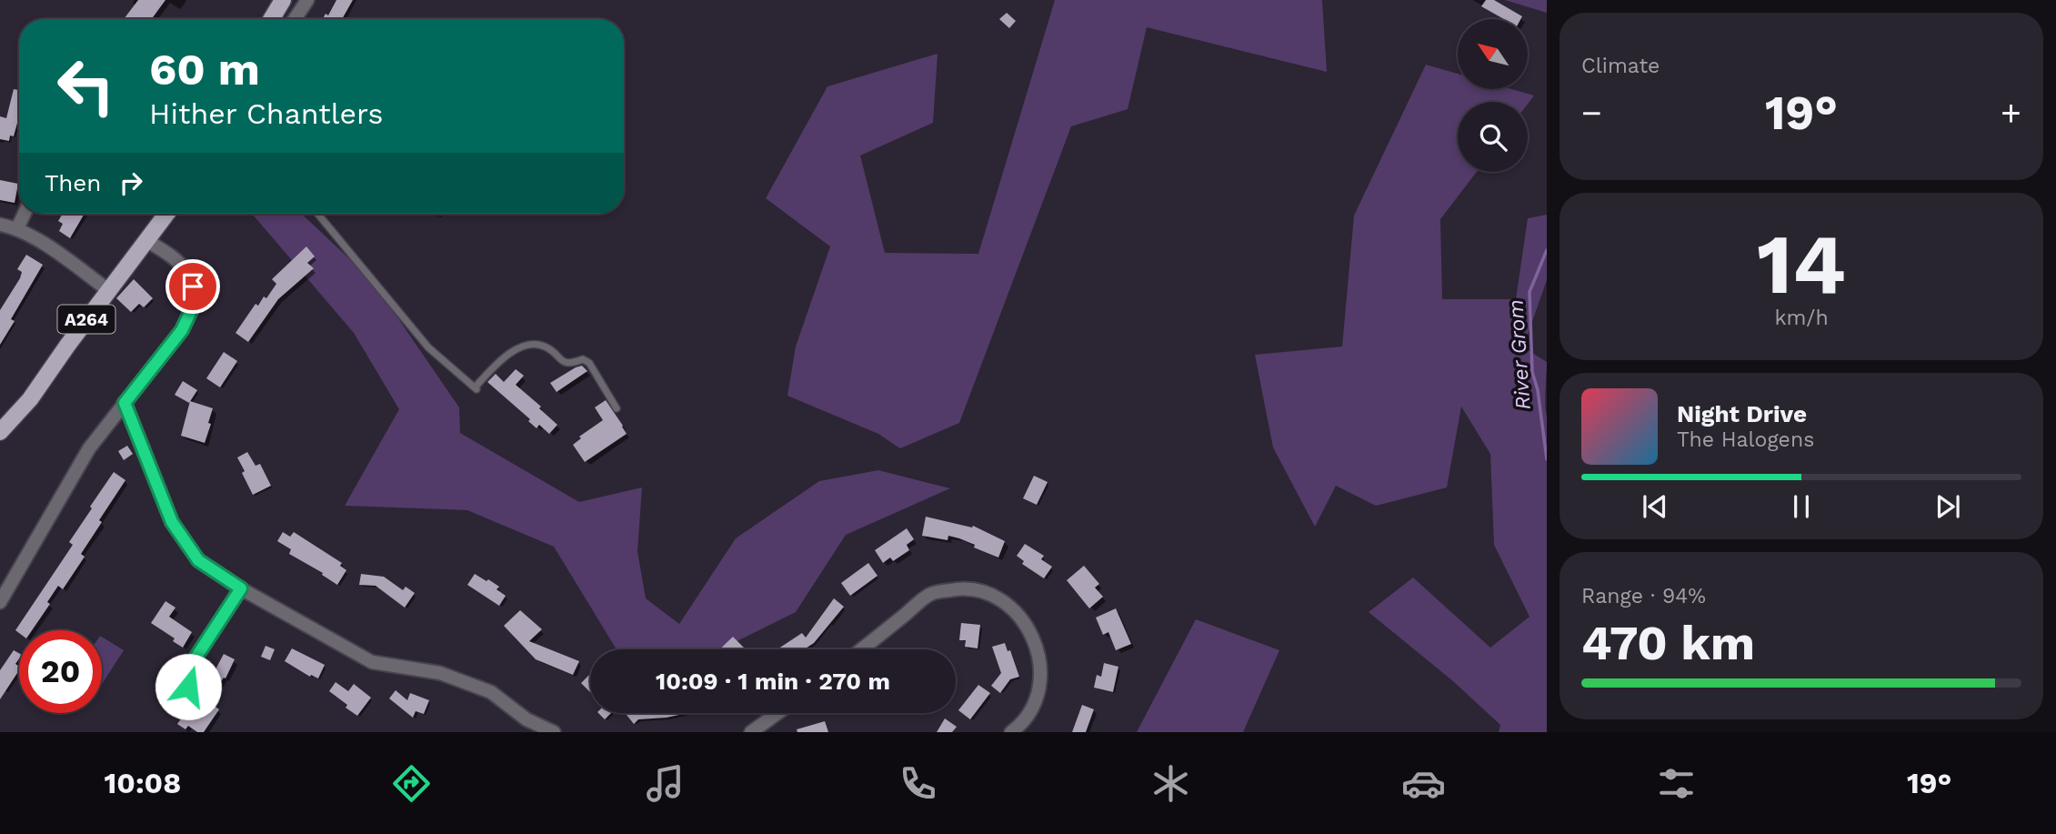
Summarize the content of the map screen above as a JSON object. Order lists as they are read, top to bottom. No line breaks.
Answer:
{"streets":{"main road":["A264"]},"water":["River Grom"],"north":"top left","page":{"tile":["Climate",["14","km/h"],["Range · 94%","470 km"]],"turn":["60 m","Hither Chantlers"],"heat":["−","19°","+"],"then":"Then","song":["Night Drive","The Halogens"],"limit":"20","trip":"10:09 · 1 min · 270 m","tabs":["10:08","19°"]}}
